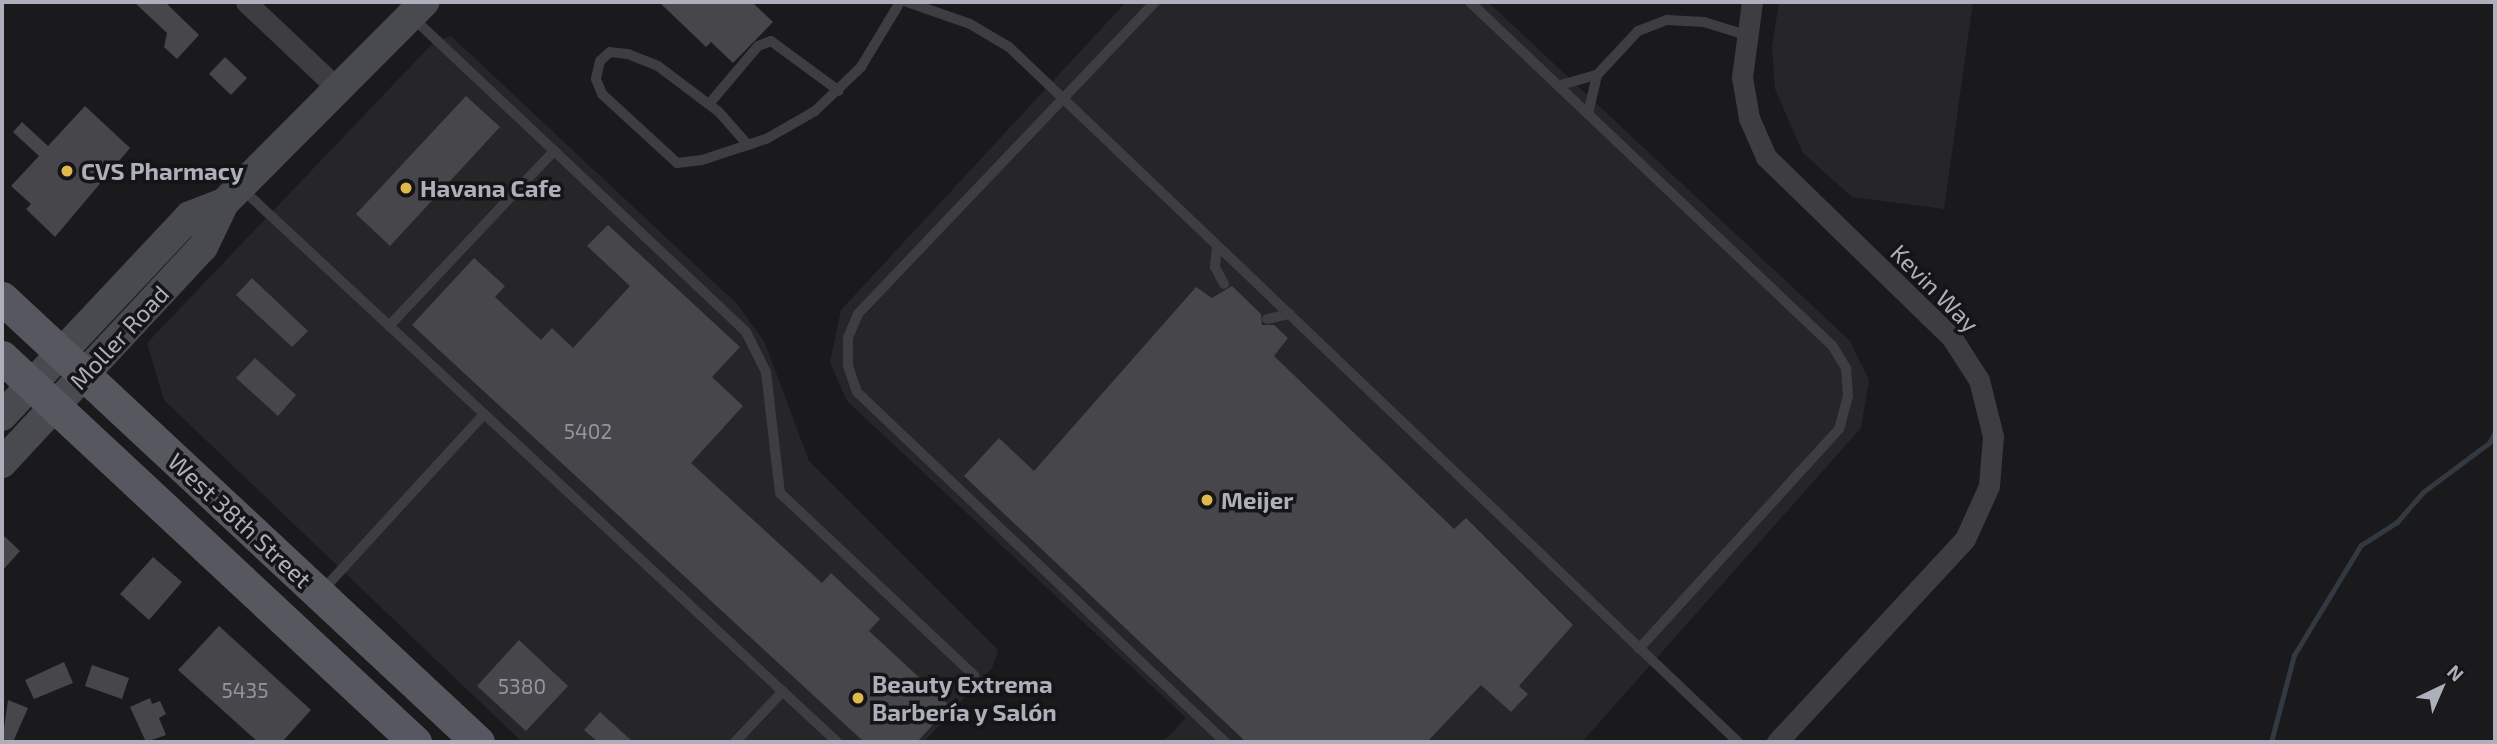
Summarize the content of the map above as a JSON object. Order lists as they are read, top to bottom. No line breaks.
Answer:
{"streets":{"main road":["Moller Road","West 38th Street"],"street":["Kevin Way"]},"crossings":[["Moller Road","West 38th Street"]],"places":["CVS Pharmacy","Havana Cafe","Meijer","Beauty Extrema Barbería y Salón"],"house_numbers":["5402","5380","5435"],"north":"top right"}
